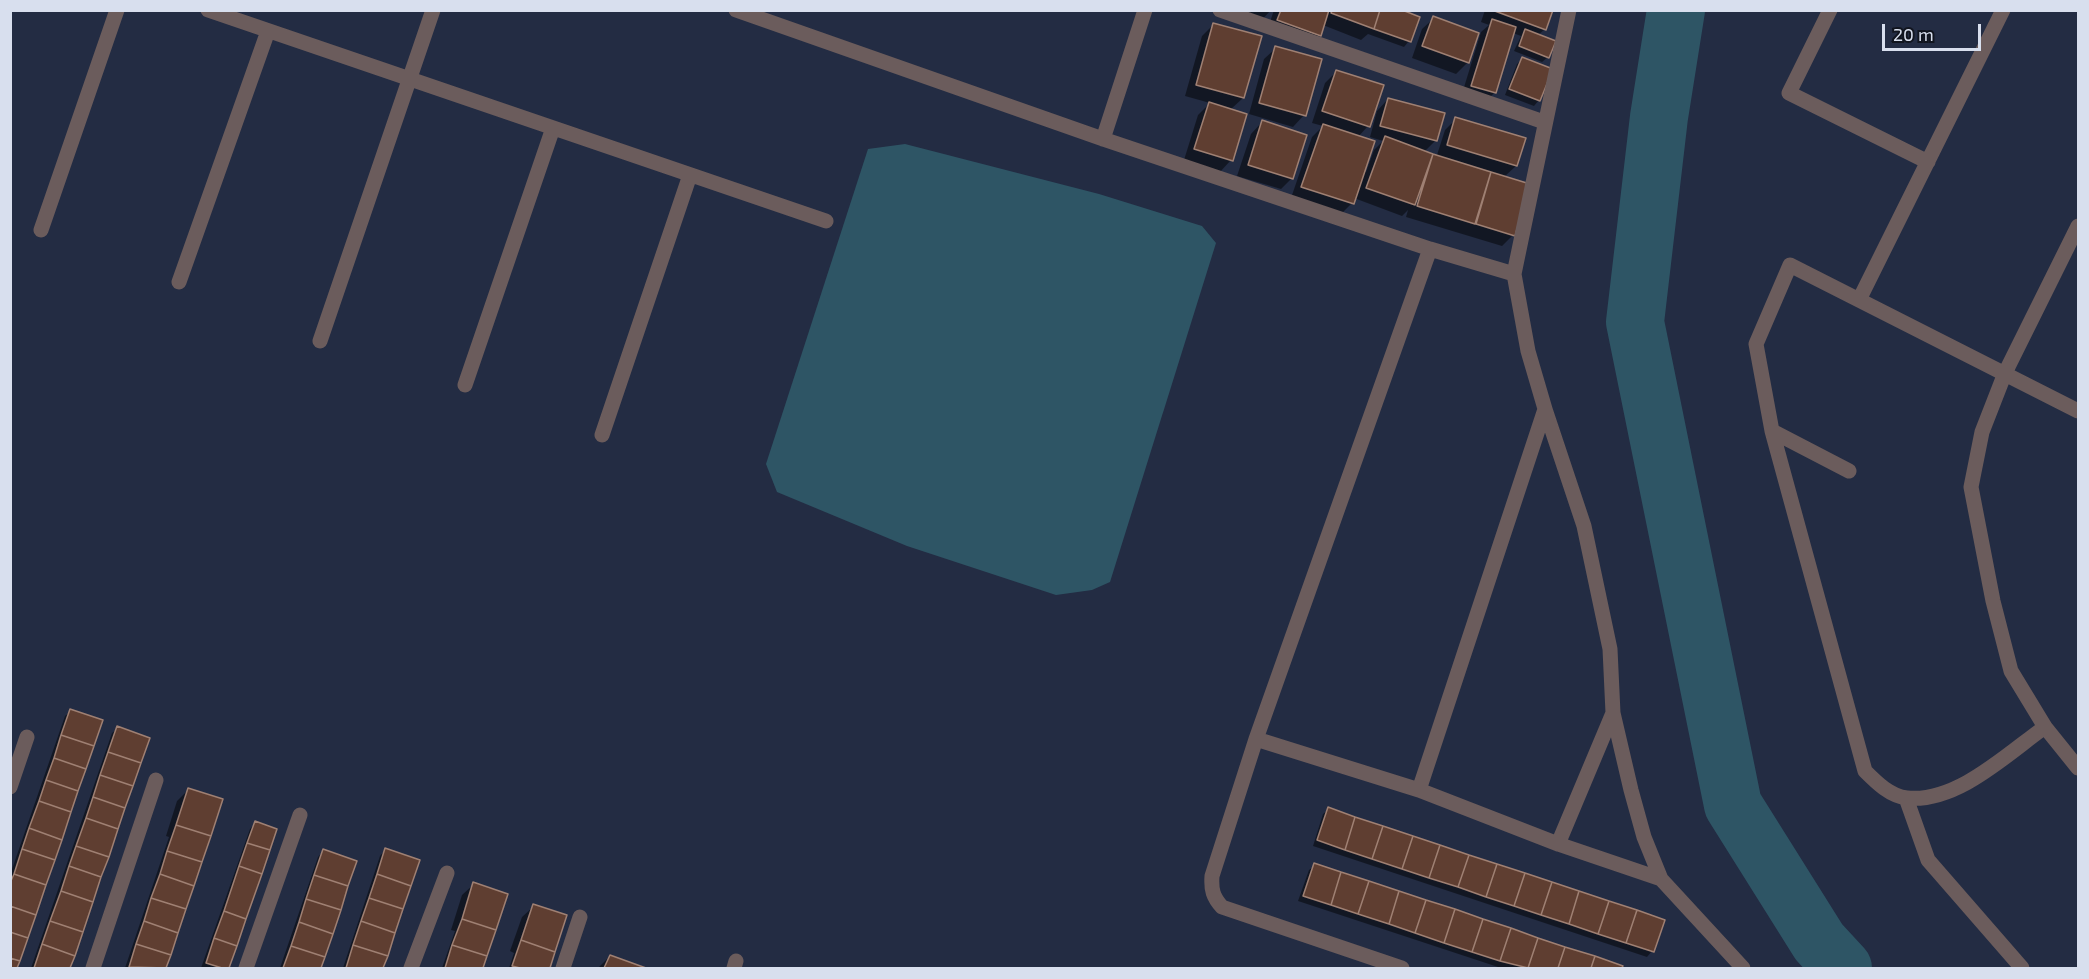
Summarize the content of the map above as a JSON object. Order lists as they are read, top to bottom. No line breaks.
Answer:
{"scale_bar":"20 m"}
